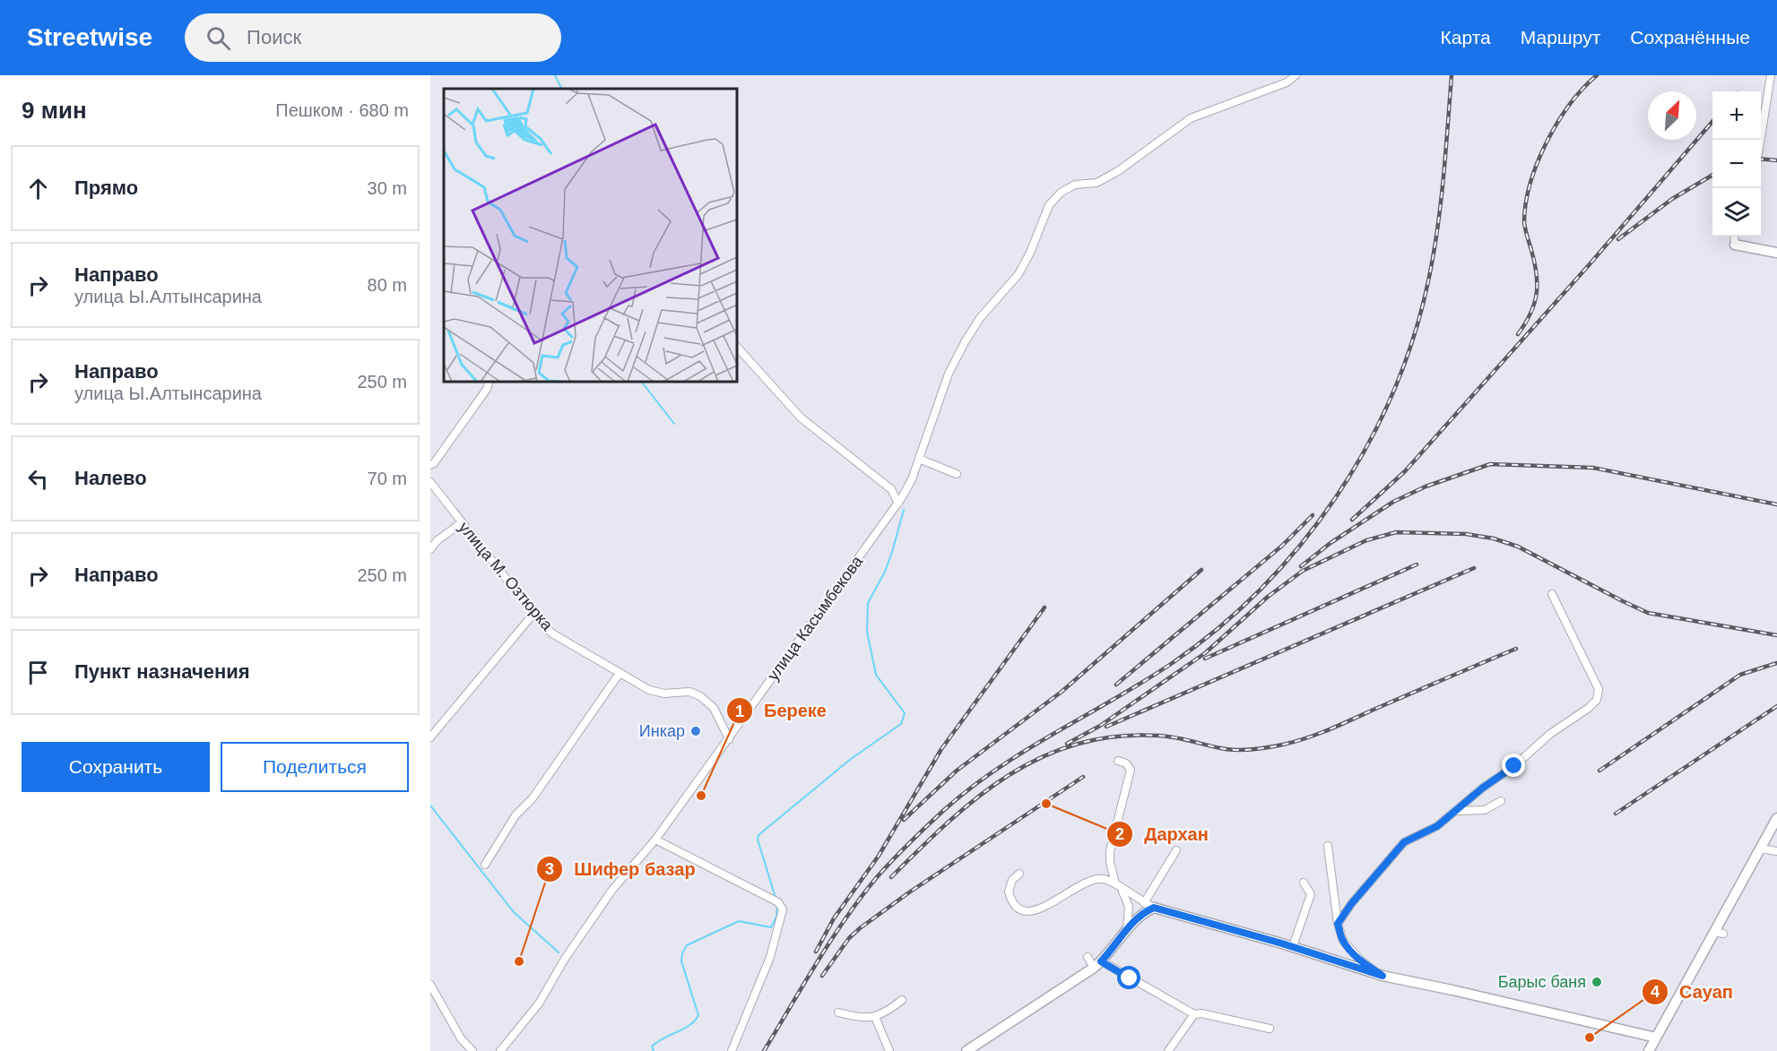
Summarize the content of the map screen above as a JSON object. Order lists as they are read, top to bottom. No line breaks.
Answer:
{"streets":{"street":["улица М. Озтюрка","улица Касымбекова"]},"crossings":[["улица М. Озтюрка","улица Касымбекова"]],"places":["Инкар","Береке","Дархан","Шифер базар","Барыс баня","Сауап"],"north":"top right","page":{"header":"Streetwise","search":"Поиск","nav":["Карта","Маршрут","Сохранённые"],"heading":["9 мин","Пешком · 680 m"],"map_buttons":["+","−"],"list":[["Прямо","30 m"],["Направо","улица Ы.Алтынсарина","80 m"],["Направо","улица Ы.Алтынсарина","250 m"],["Налево","70 m"],["Направо","250 m"],"Пункт назначения"],"buttons":["Сохранить","Поделиться"]}}
